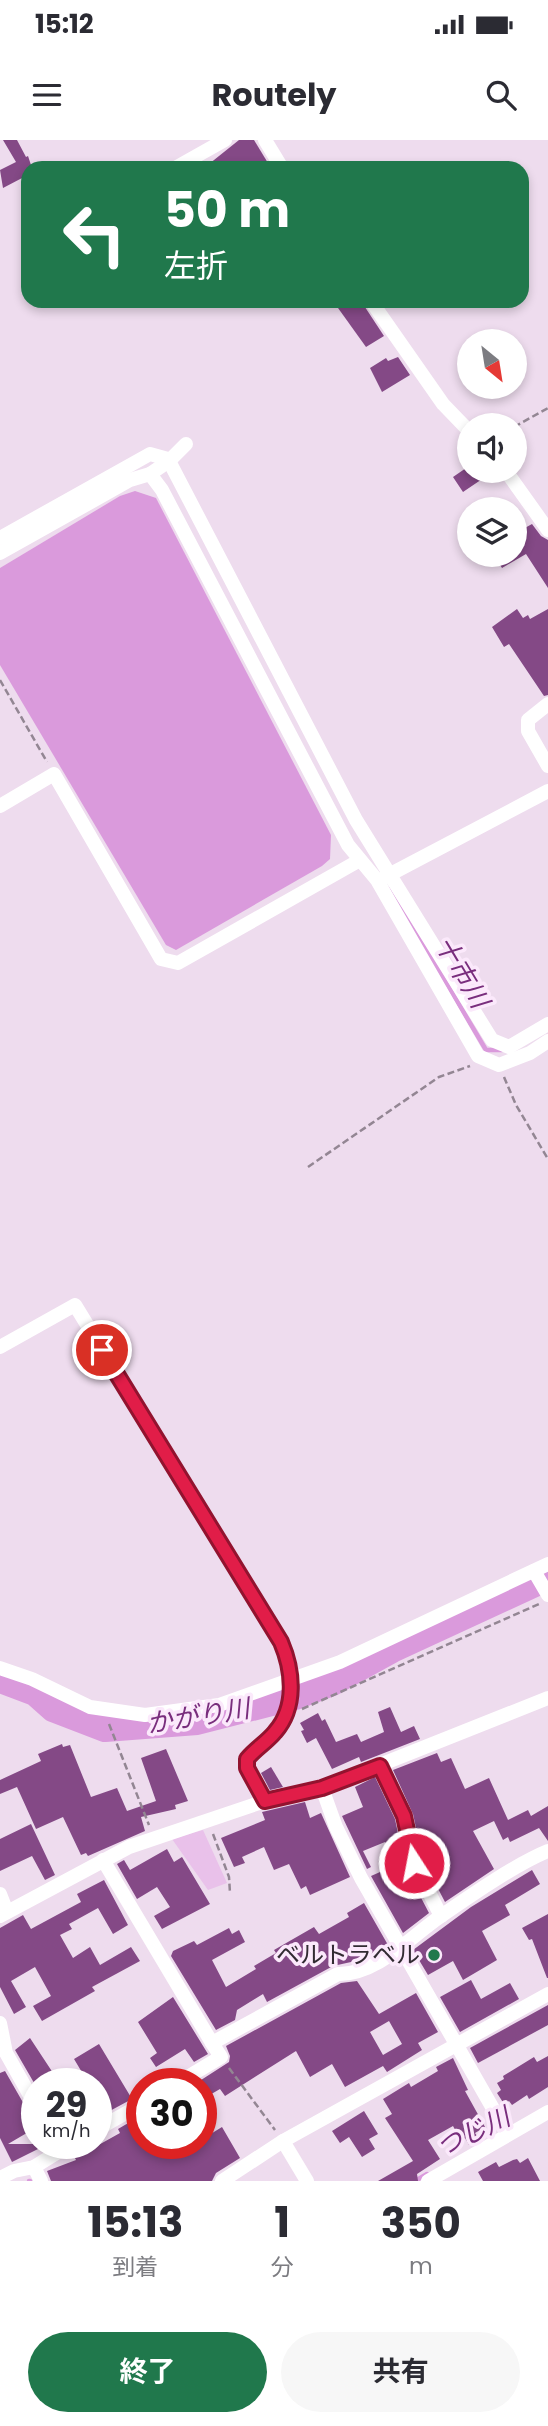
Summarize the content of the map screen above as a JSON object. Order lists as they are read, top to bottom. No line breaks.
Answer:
{"water":["十市川","かがり川","つじ川"],"places":["ベルトラベル"],"north":"bottom right","page":{"status":"15:12","header":"Routely","turn":["50 m","左折"],"speed":"29 km/h","limit":"30","eta":["15:13","到着","1","分","350","m"],"buttons":["終了","共有"]}}
